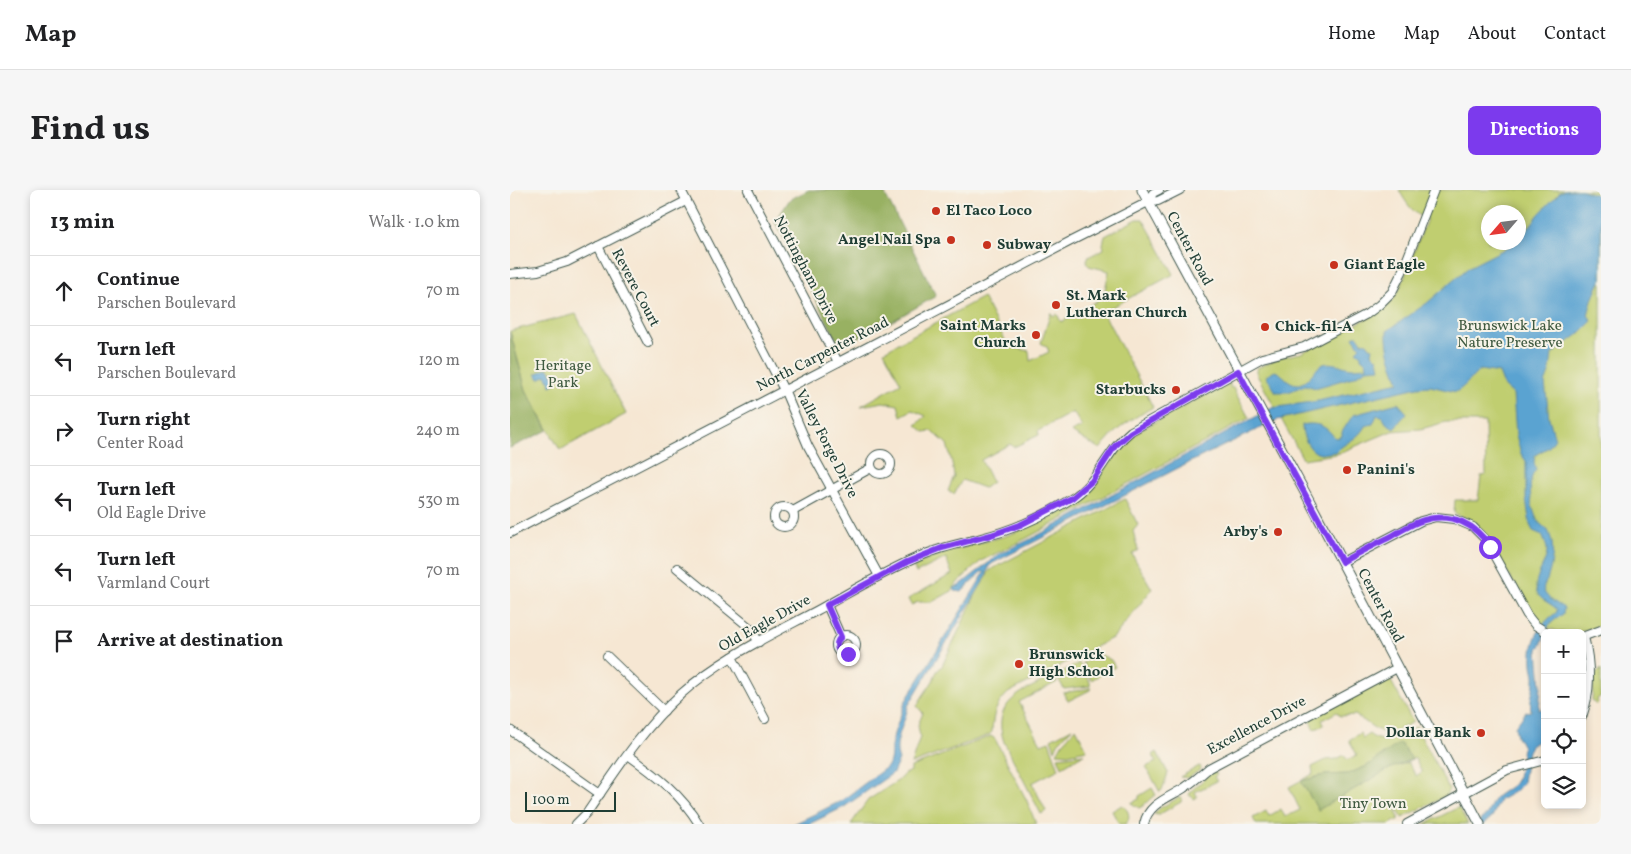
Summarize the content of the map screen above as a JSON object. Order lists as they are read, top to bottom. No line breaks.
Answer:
{"streets":{"main road":["Center Road"],"street":["Nottingham Drive","Revere Court","North Carpenter Road","Valley Forge Drive","Old Eagle Drive","Excellence Drive"]},"crossings":[["Center Road","North Carpenter Road"],["Center Road","Old Eagle Drive"],["Center Road","Excellence Drive"],["Nottingham Drive","North Carpenter Road"],["North Carpenter Road","Valley Forge Drive"],["Valley Forge Drive","Old Eagle Drive"]],"parks":["Brunswick Lake Nature Preserve","Heritage Park","Tiny Town"],"places":["El Taco Loco","Angel Nail Spa","Subway","Giant Eagle","St. Mark Lutheran Church","Chick-fil-A","Saint Marks Church","Starbucks","Panini's","Arby's","Brunswick High School","Dollar Bank"],"scale_bar":"100 m","north":"bottom left","page":{"header":"Map","nav":["Home","Map","About","Contact"],"title":"Find us","buttons":"Directions","heading":["13 min","Walk · 1.0 km"],"list":[["Continue","Parschen Boulevard","70 m"],["Turn left","Parschen Boulevard","120 m"],["Turn right","Center Road","240 m"],["Turn left","Old Eagle Drive","530 m"],["Turn left","Varmland Court","70 m"],"Arrive at destination"],"map_buttons":["+","−"],"scale":"100 m"}}
